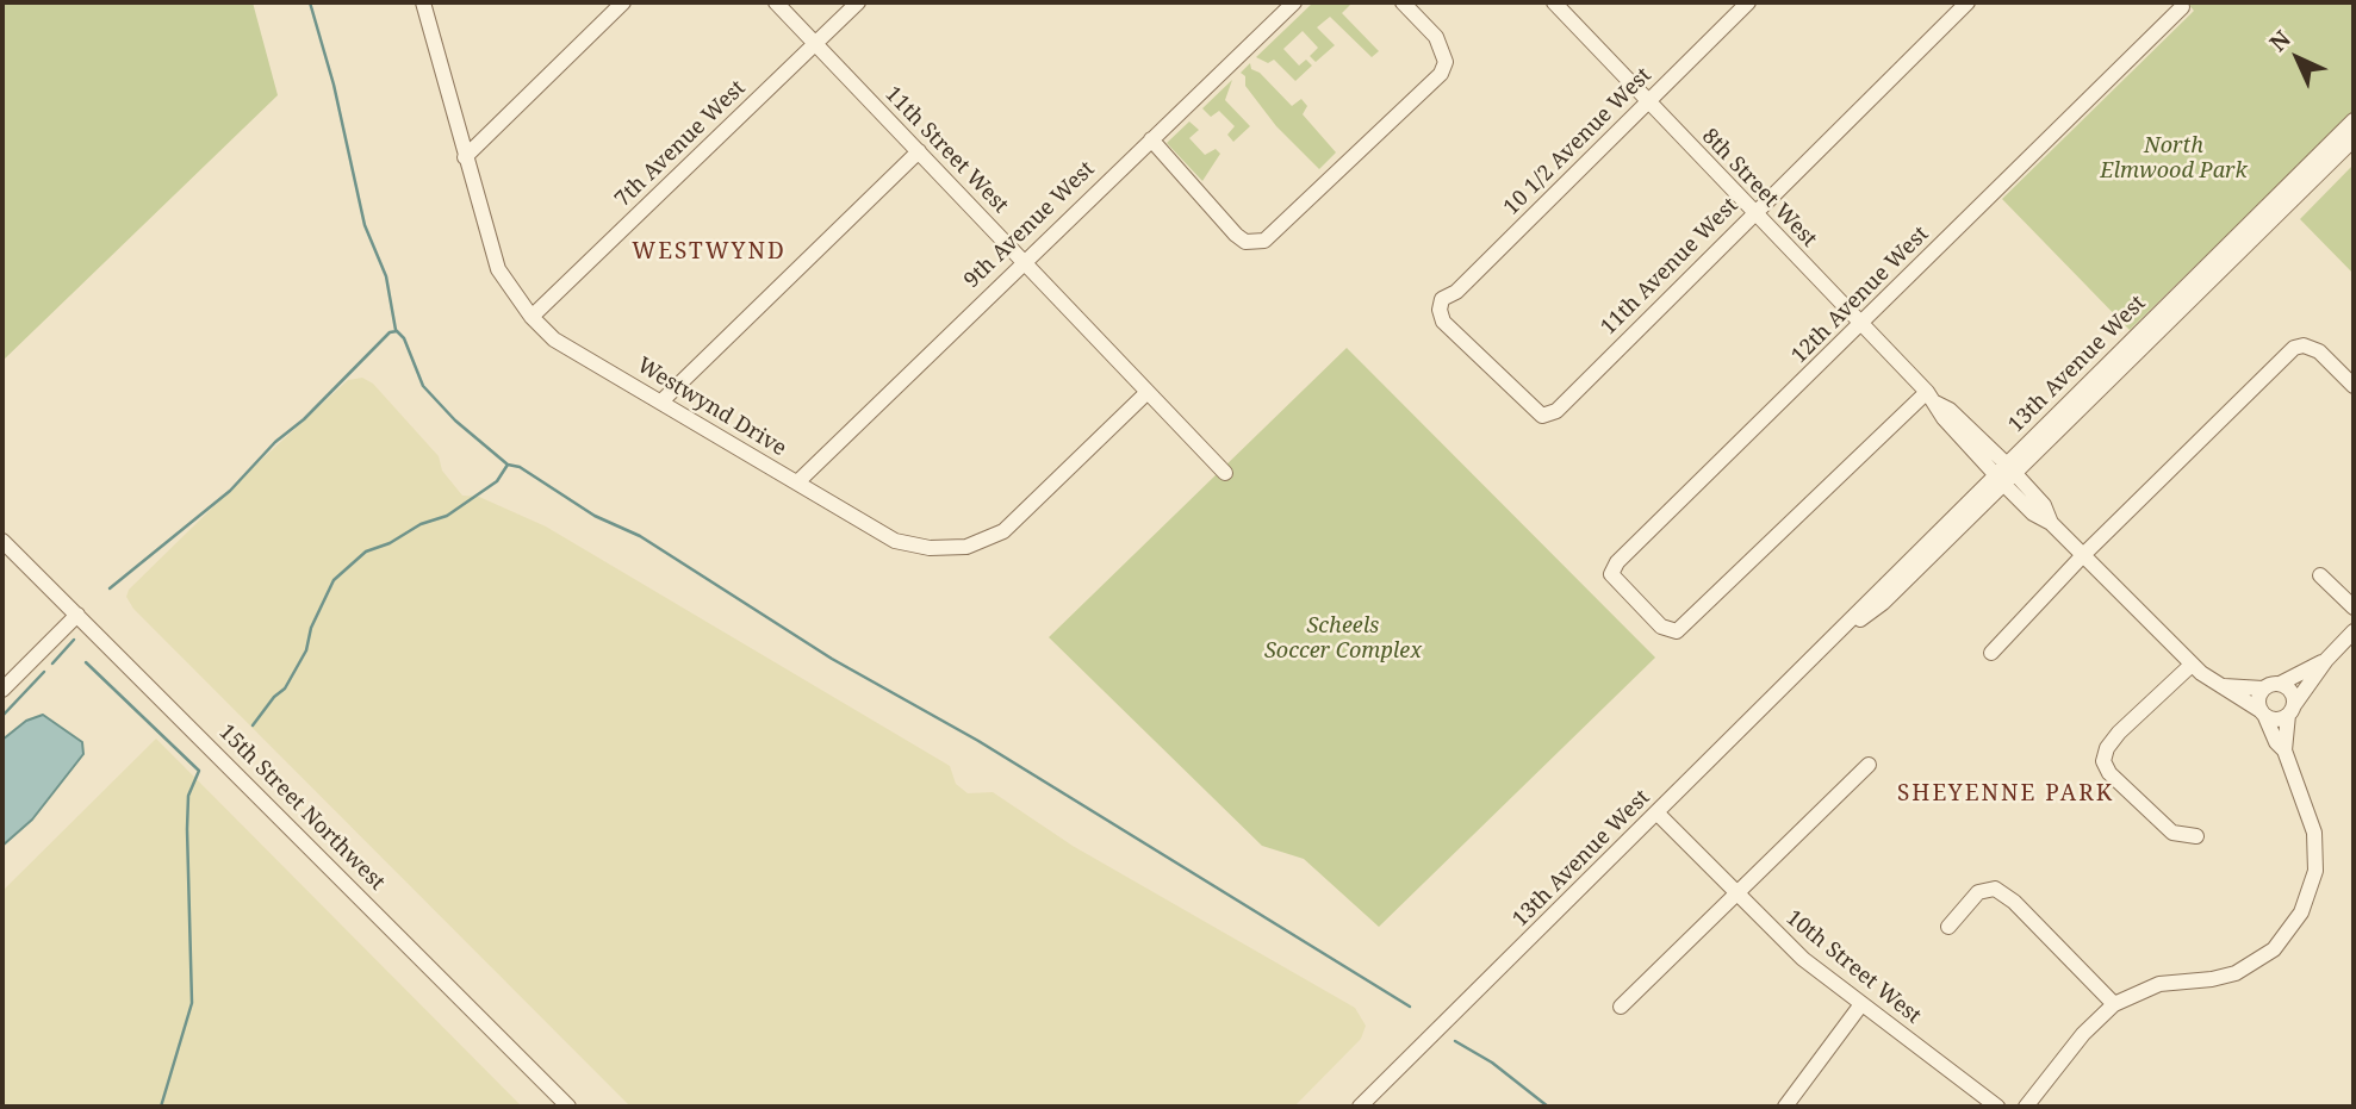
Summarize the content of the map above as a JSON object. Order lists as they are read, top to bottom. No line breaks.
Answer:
{"streets":{"street":["10 1/2 Avenue West","7th Avenue West","11th Street West","8th Street West","9th Avenue West","11th Avenue West","12th Avenue West","13th Avenue West","Westwynd Drive","15th Street Northwest","10th Street West"]},"crossings":[["10 1/2 Avenue West","8th Street West"],["10 1/2 Avenue West","11th Avenue West"],["7th Avenue West","11th Street West"],["7th Avenue West","Westwynd Drive"],["11th Street West","9th Avenue West"],["11th Street West","Westwynd Drive"],["8th Street West","11th Avenue West"],["8th Street West","12th Avenue West"],["8th Street West","13th Avenue West"],["9th Avenue West","Westwynd Drive"],["13th Avenue West","10th Street West"]],"districts":["WESTWYND","SHEYENNE PARK"],"parks":["North Elmwood Park","Scheels Soccer Complex"],"north":"top left"}
